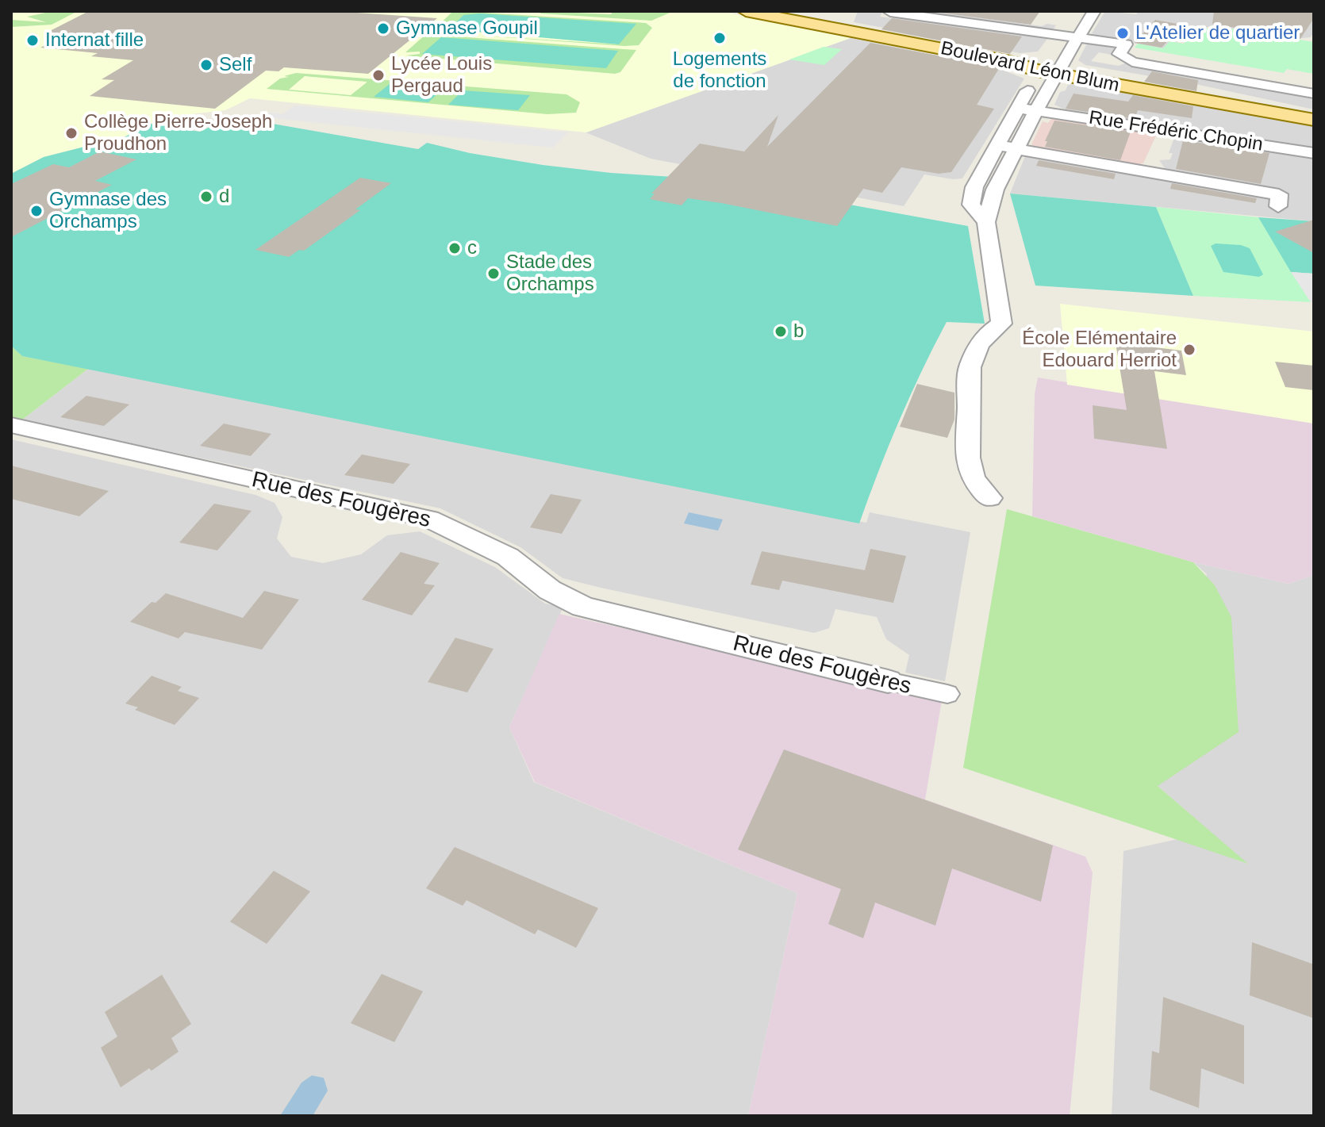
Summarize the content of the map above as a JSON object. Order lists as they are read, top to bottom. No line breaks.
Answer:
{"streets":{"main road":["Boulevard Léon Blum"],"street":["Rue Frédéric Chopin","Rue des Fougères"]},"places":["Gymnase Goupil","L'Atelier de quartier","Logements de fonction","Internat fille","Self","Lycée Louis Pergaud","Collège Pierre-Joseph Proudhon","d","Gymnase des Orchamps","c","Stade des Orchamps","b","École Elémentaire Edouard Herriot"]}
